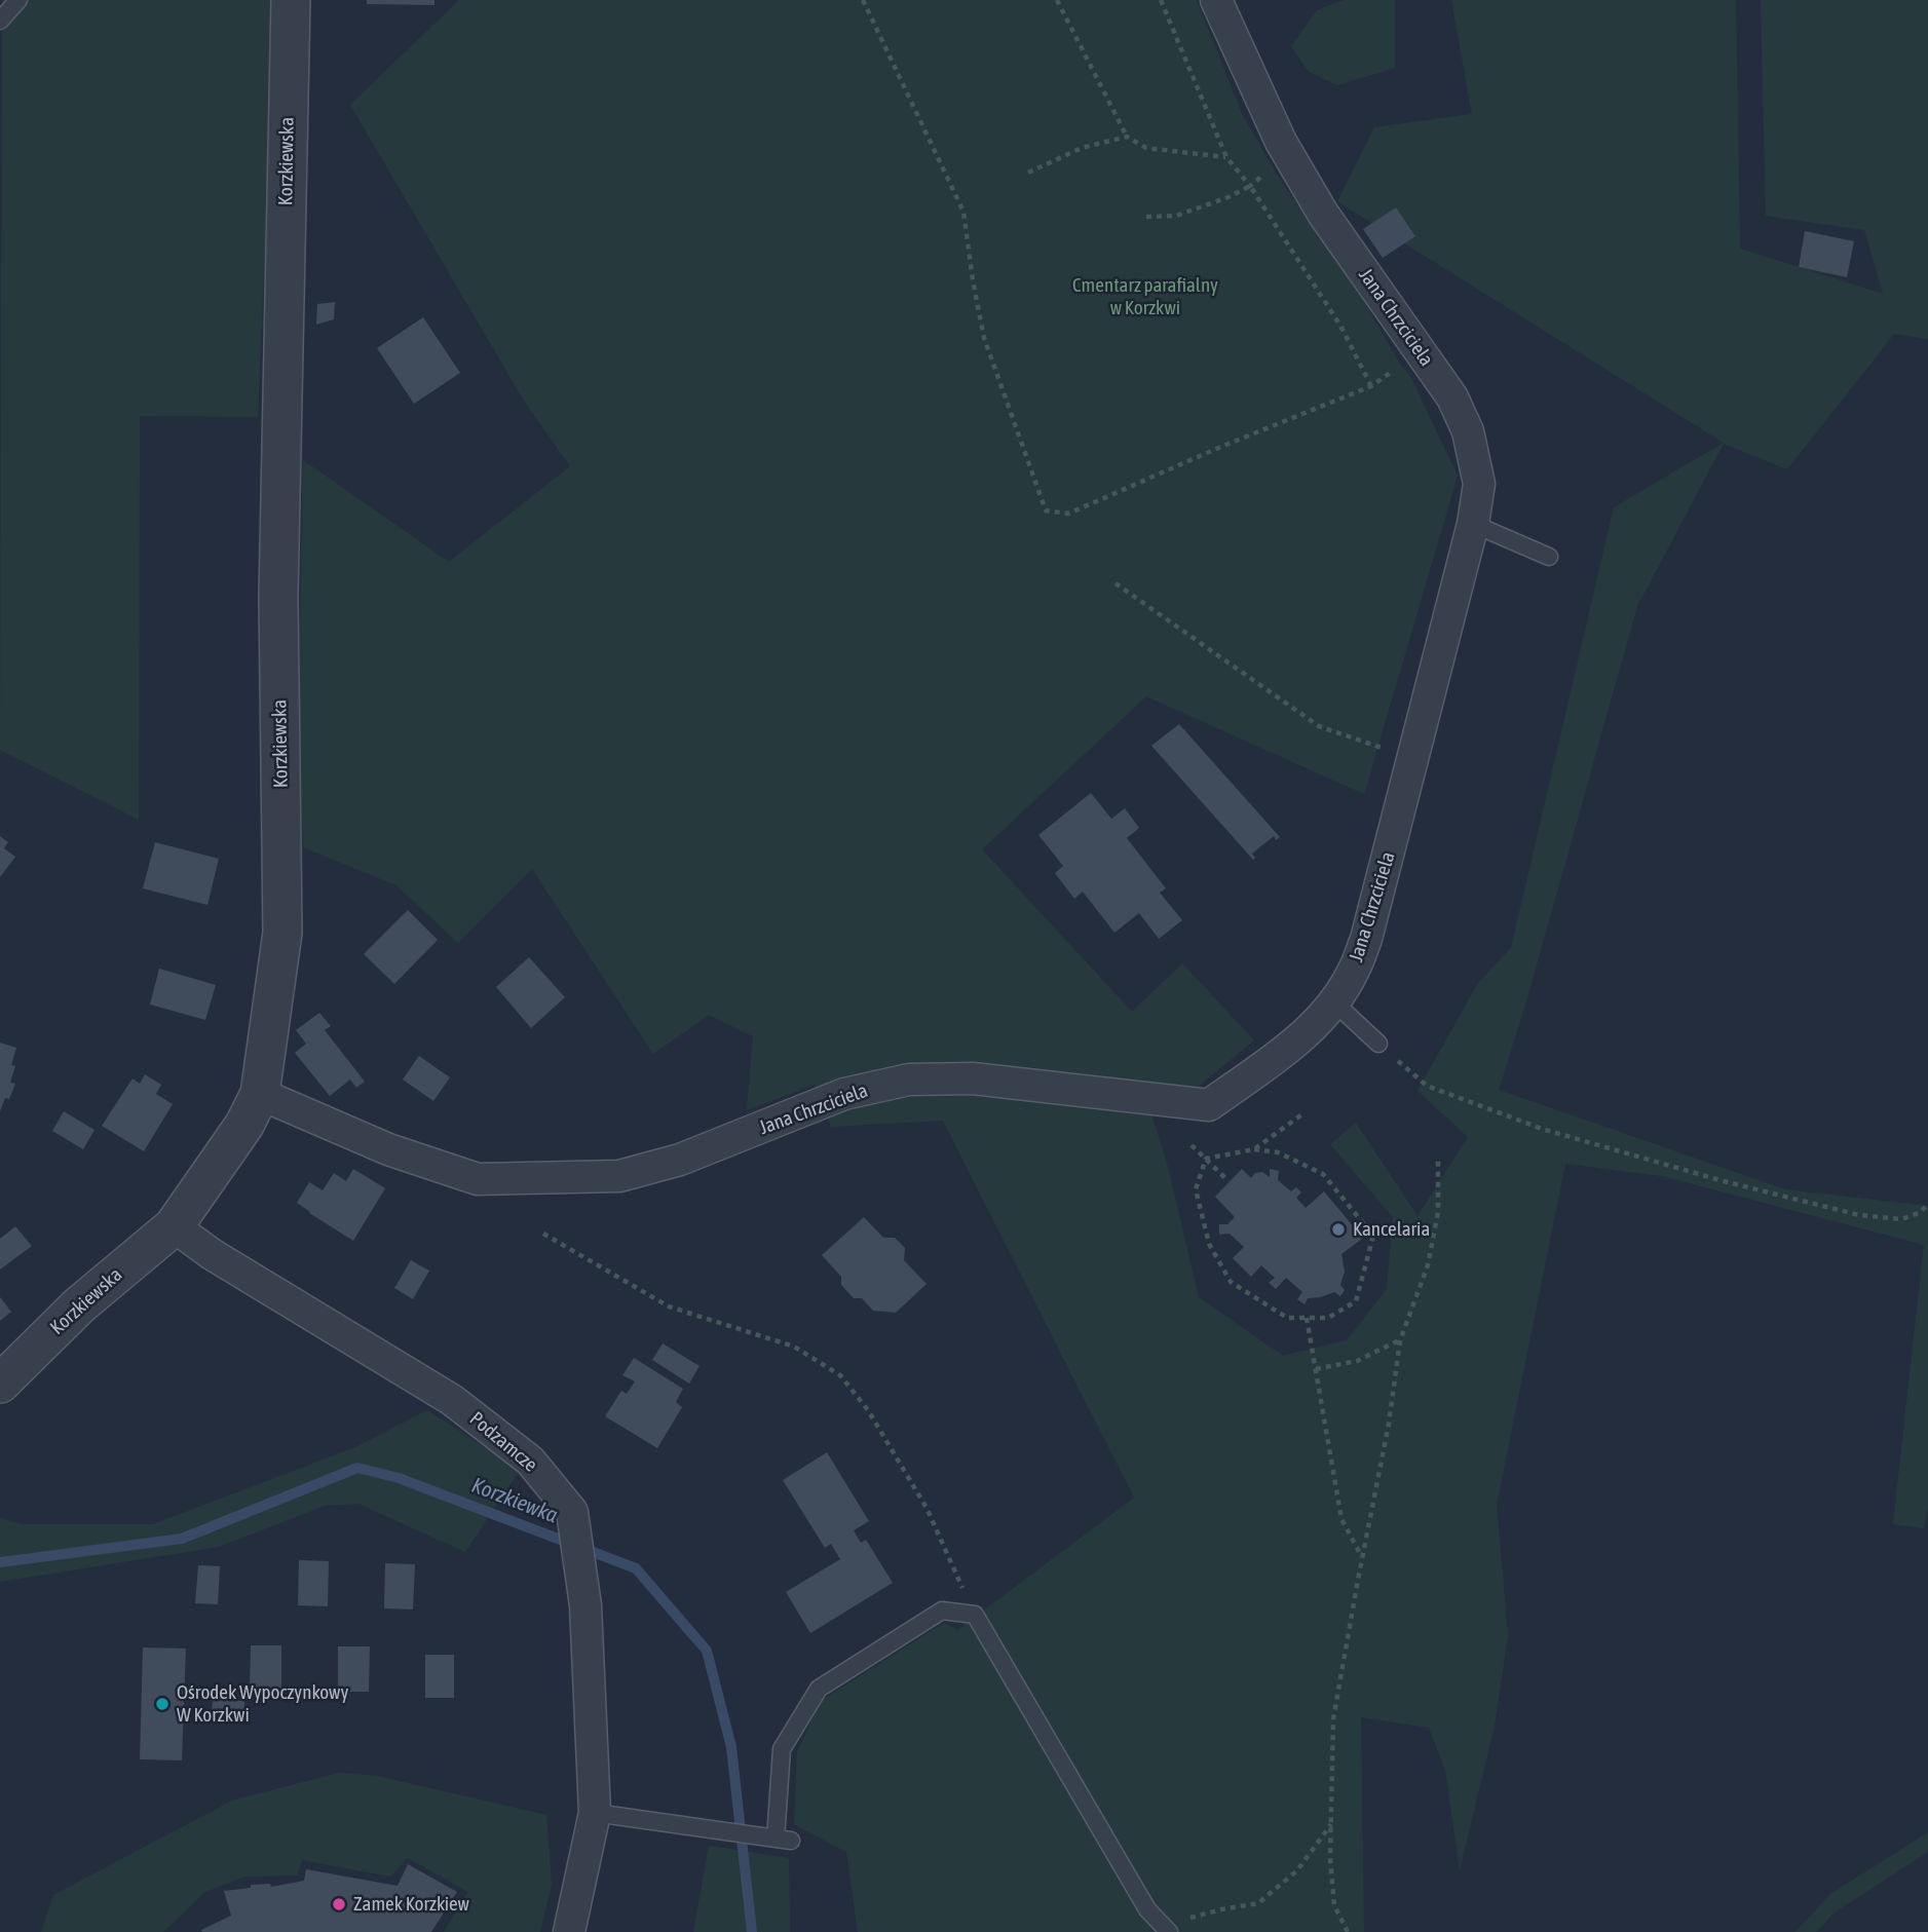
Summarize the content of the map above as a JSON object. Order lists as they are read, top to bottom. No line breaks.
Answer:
{"streets":{"street":["Korzkiewska","Jana Chrzciciela","Podzamcze"]},"crossings":[["Korzkiewska","Jana Chrzciciela"],["Korzkiewska","Podzamcze"]],"water":["Korzkiewka"],"parks":["Cmentarz parafialny w Korzkwi"],"places":["Kancelaria","Ośrodek Wypoczynkowy W Korzkwi","Zamek Korzkiew"]}
